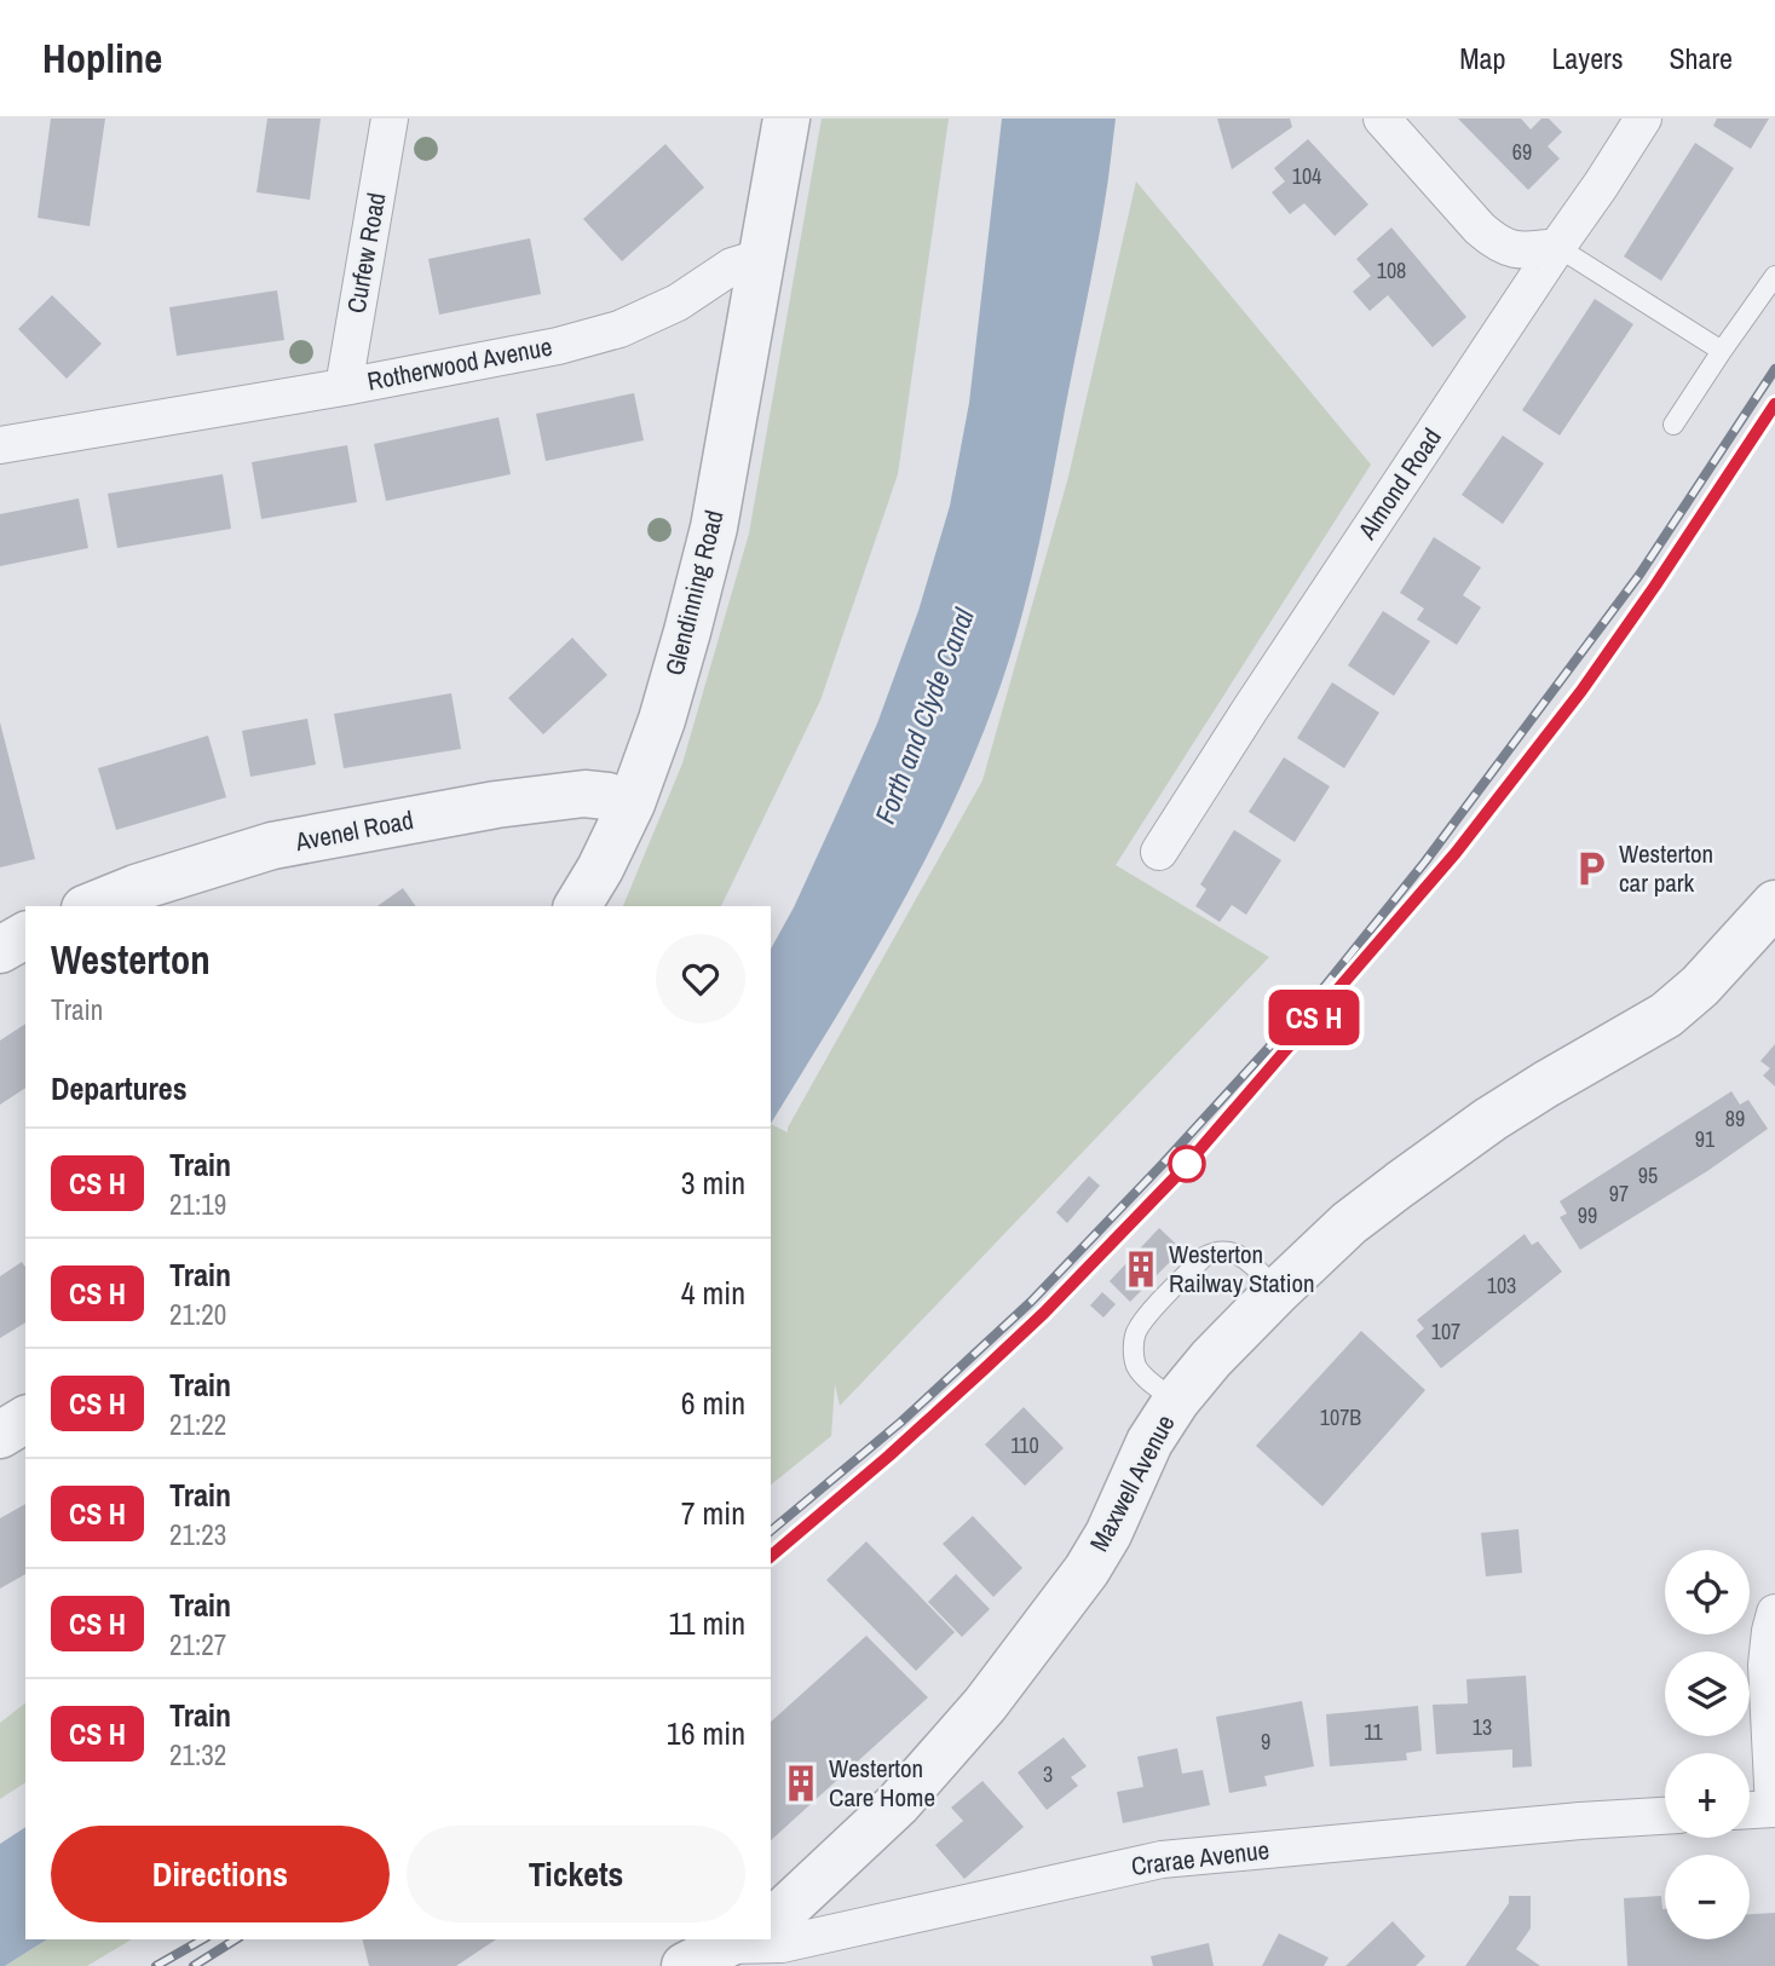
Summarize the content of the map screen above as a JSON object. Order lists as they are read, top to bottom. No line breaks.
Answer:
{"streets":{"street":["Curfew Road","Rotherwood Avenue","Almond Road","Glendinning Road","Avenel Road","Maxwell Avenue","Crarae Avenue"]},"crossings":[["Curfew Road","Rotherwood Avenue"],["Rotherwood Avenue","Glendinning Road"],["Glendinning Road","Avenel Road"]],"water":["Forth and Clyde Canal"],"places":{"parking":["Westerton car park"],"building":["Westerton Railway Station","Westerton Care Home"]},"house_numbers":["69","104","108","89","91","95","97","99","103","107","107B","110","13","11","9","3"],"page":{"header":"Hopline","nav":["Map","Layers","Share"],"on_map":"CS H","heading":[["Westerton","Train"],"Departures"],"list":[{"mark":"CS H","name":"Train","note":"21:19","value":"3 min"},{"mark":"CS H","name":"Train","note":"21:20","value":"4 min"},{"mark":"CS H","name":"Train","note":"21:22","value":"6 min"},{"mark":"CS H","name":"Train","note":"21:23","value":"7 min"},{"mark":"CS H","name":"Train","note":"21:27","value":"11 min"},{"mark":"CS H","name":"Train","note":"21:32","value":"16 min"}],"map_buttons":["+","−"],"buttons":["Directions","Tickets"]}}
